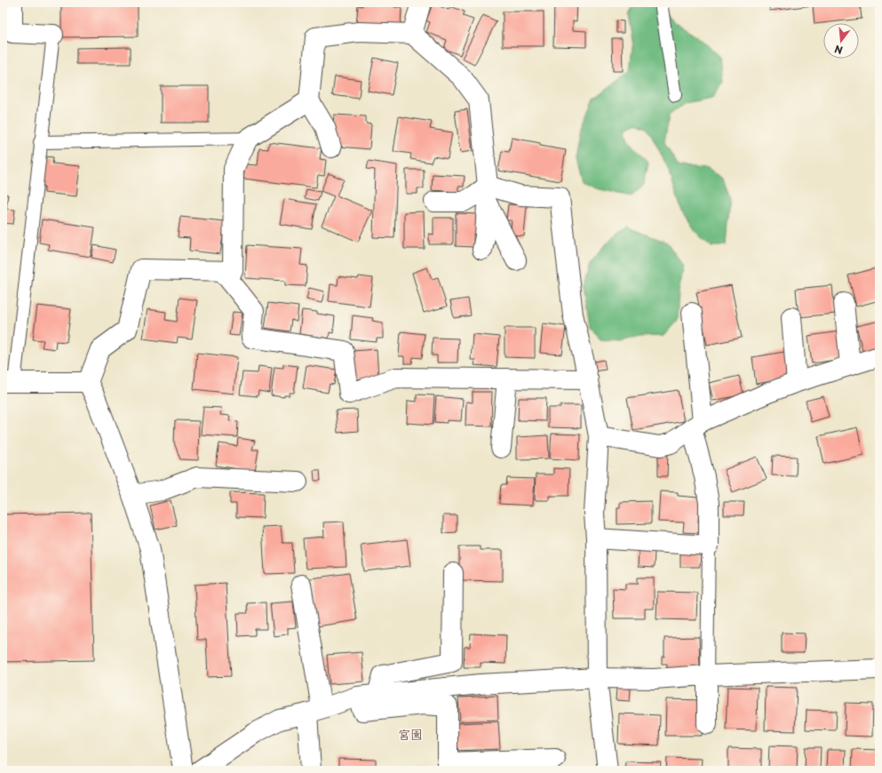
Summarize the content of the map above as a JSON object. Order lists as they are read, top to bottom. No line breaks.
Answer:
{"districts":["宮園"],"north":"bottom"}
